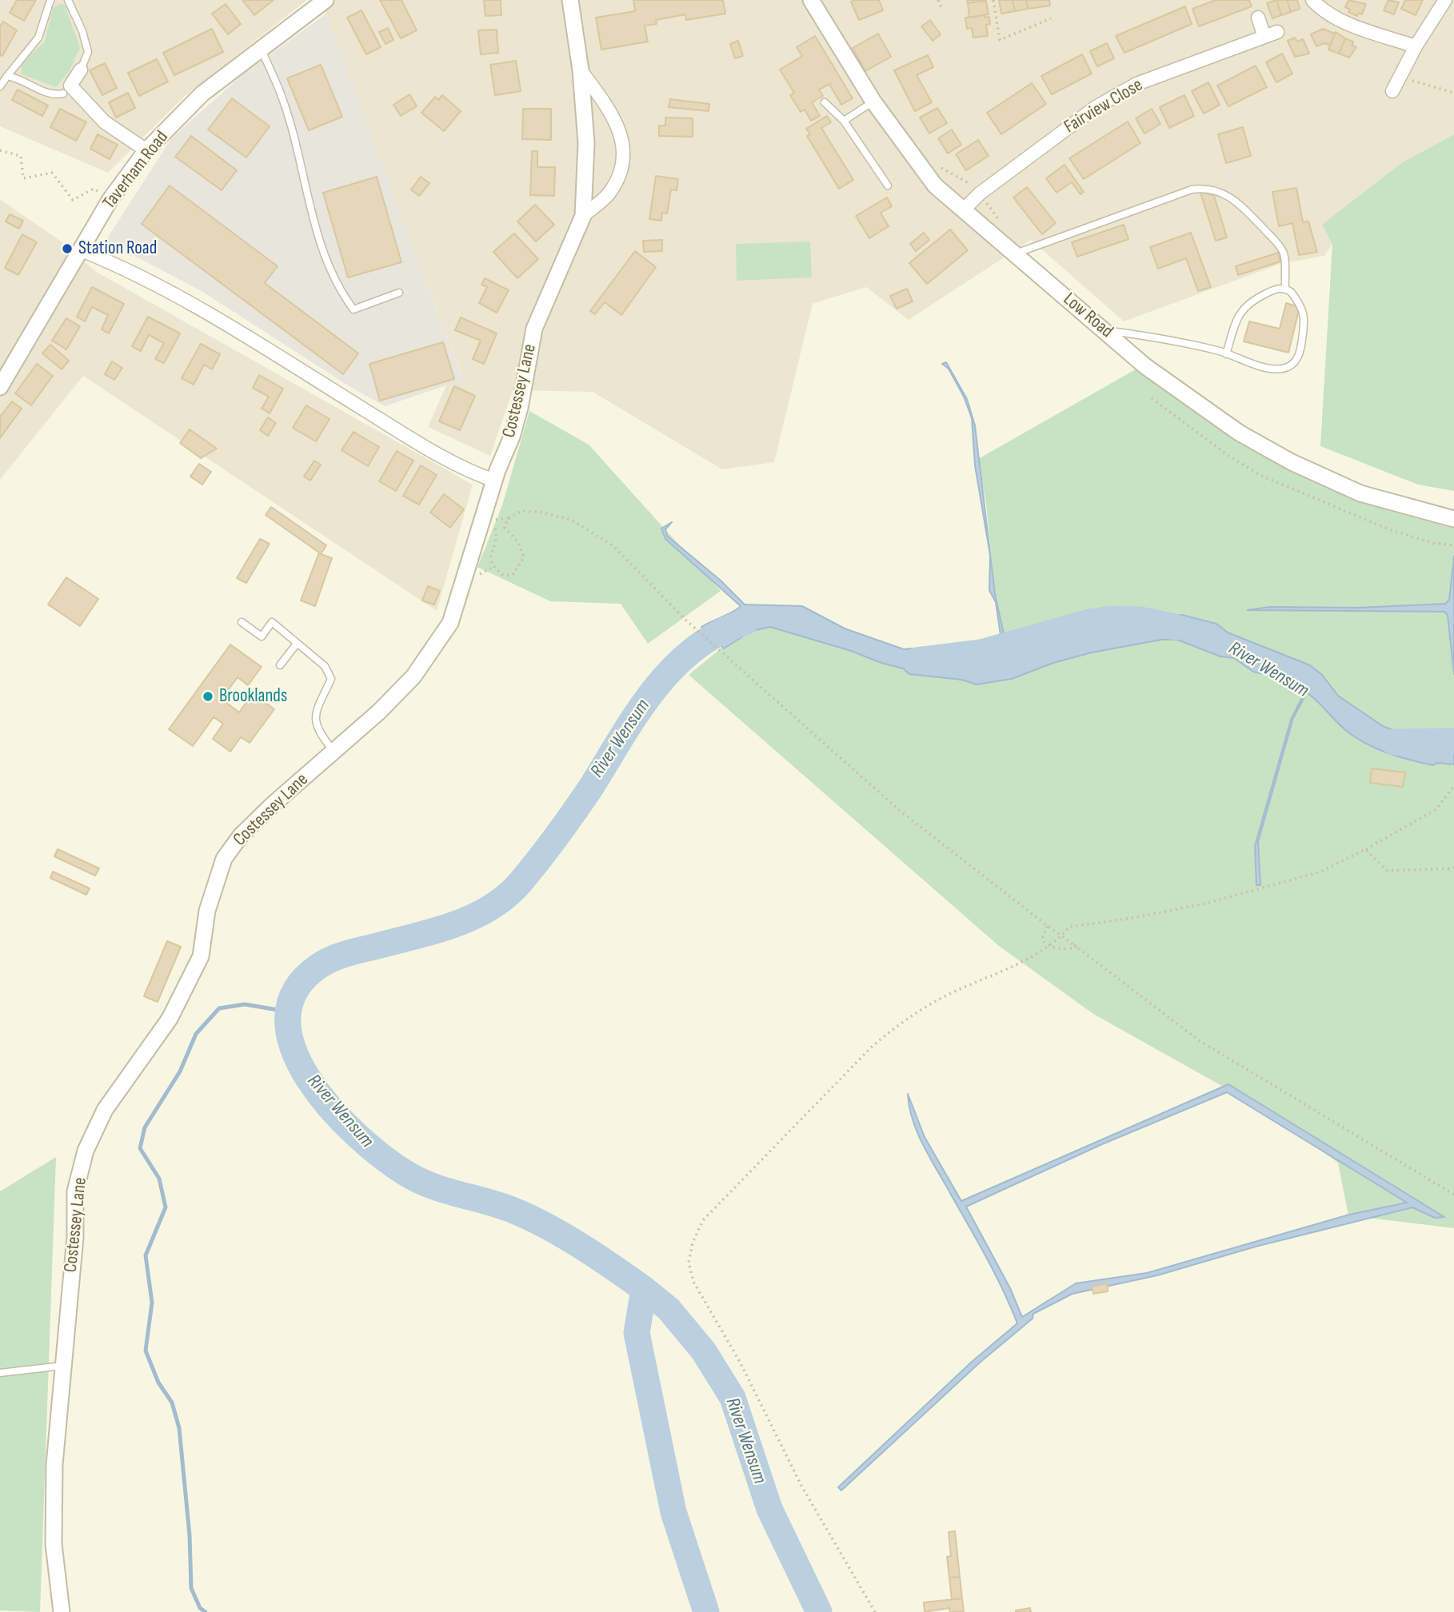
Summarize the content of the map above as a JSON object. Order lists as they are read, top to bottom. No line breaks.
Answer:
{"streets":{"street":["Fairview Close","Taverham Road","Low Road","Costessey Lane"]},"crossings":[["Fairview Close","Low Road"]],"water":["River Wensum"],"places":["Station Road","Brooklands"]}
